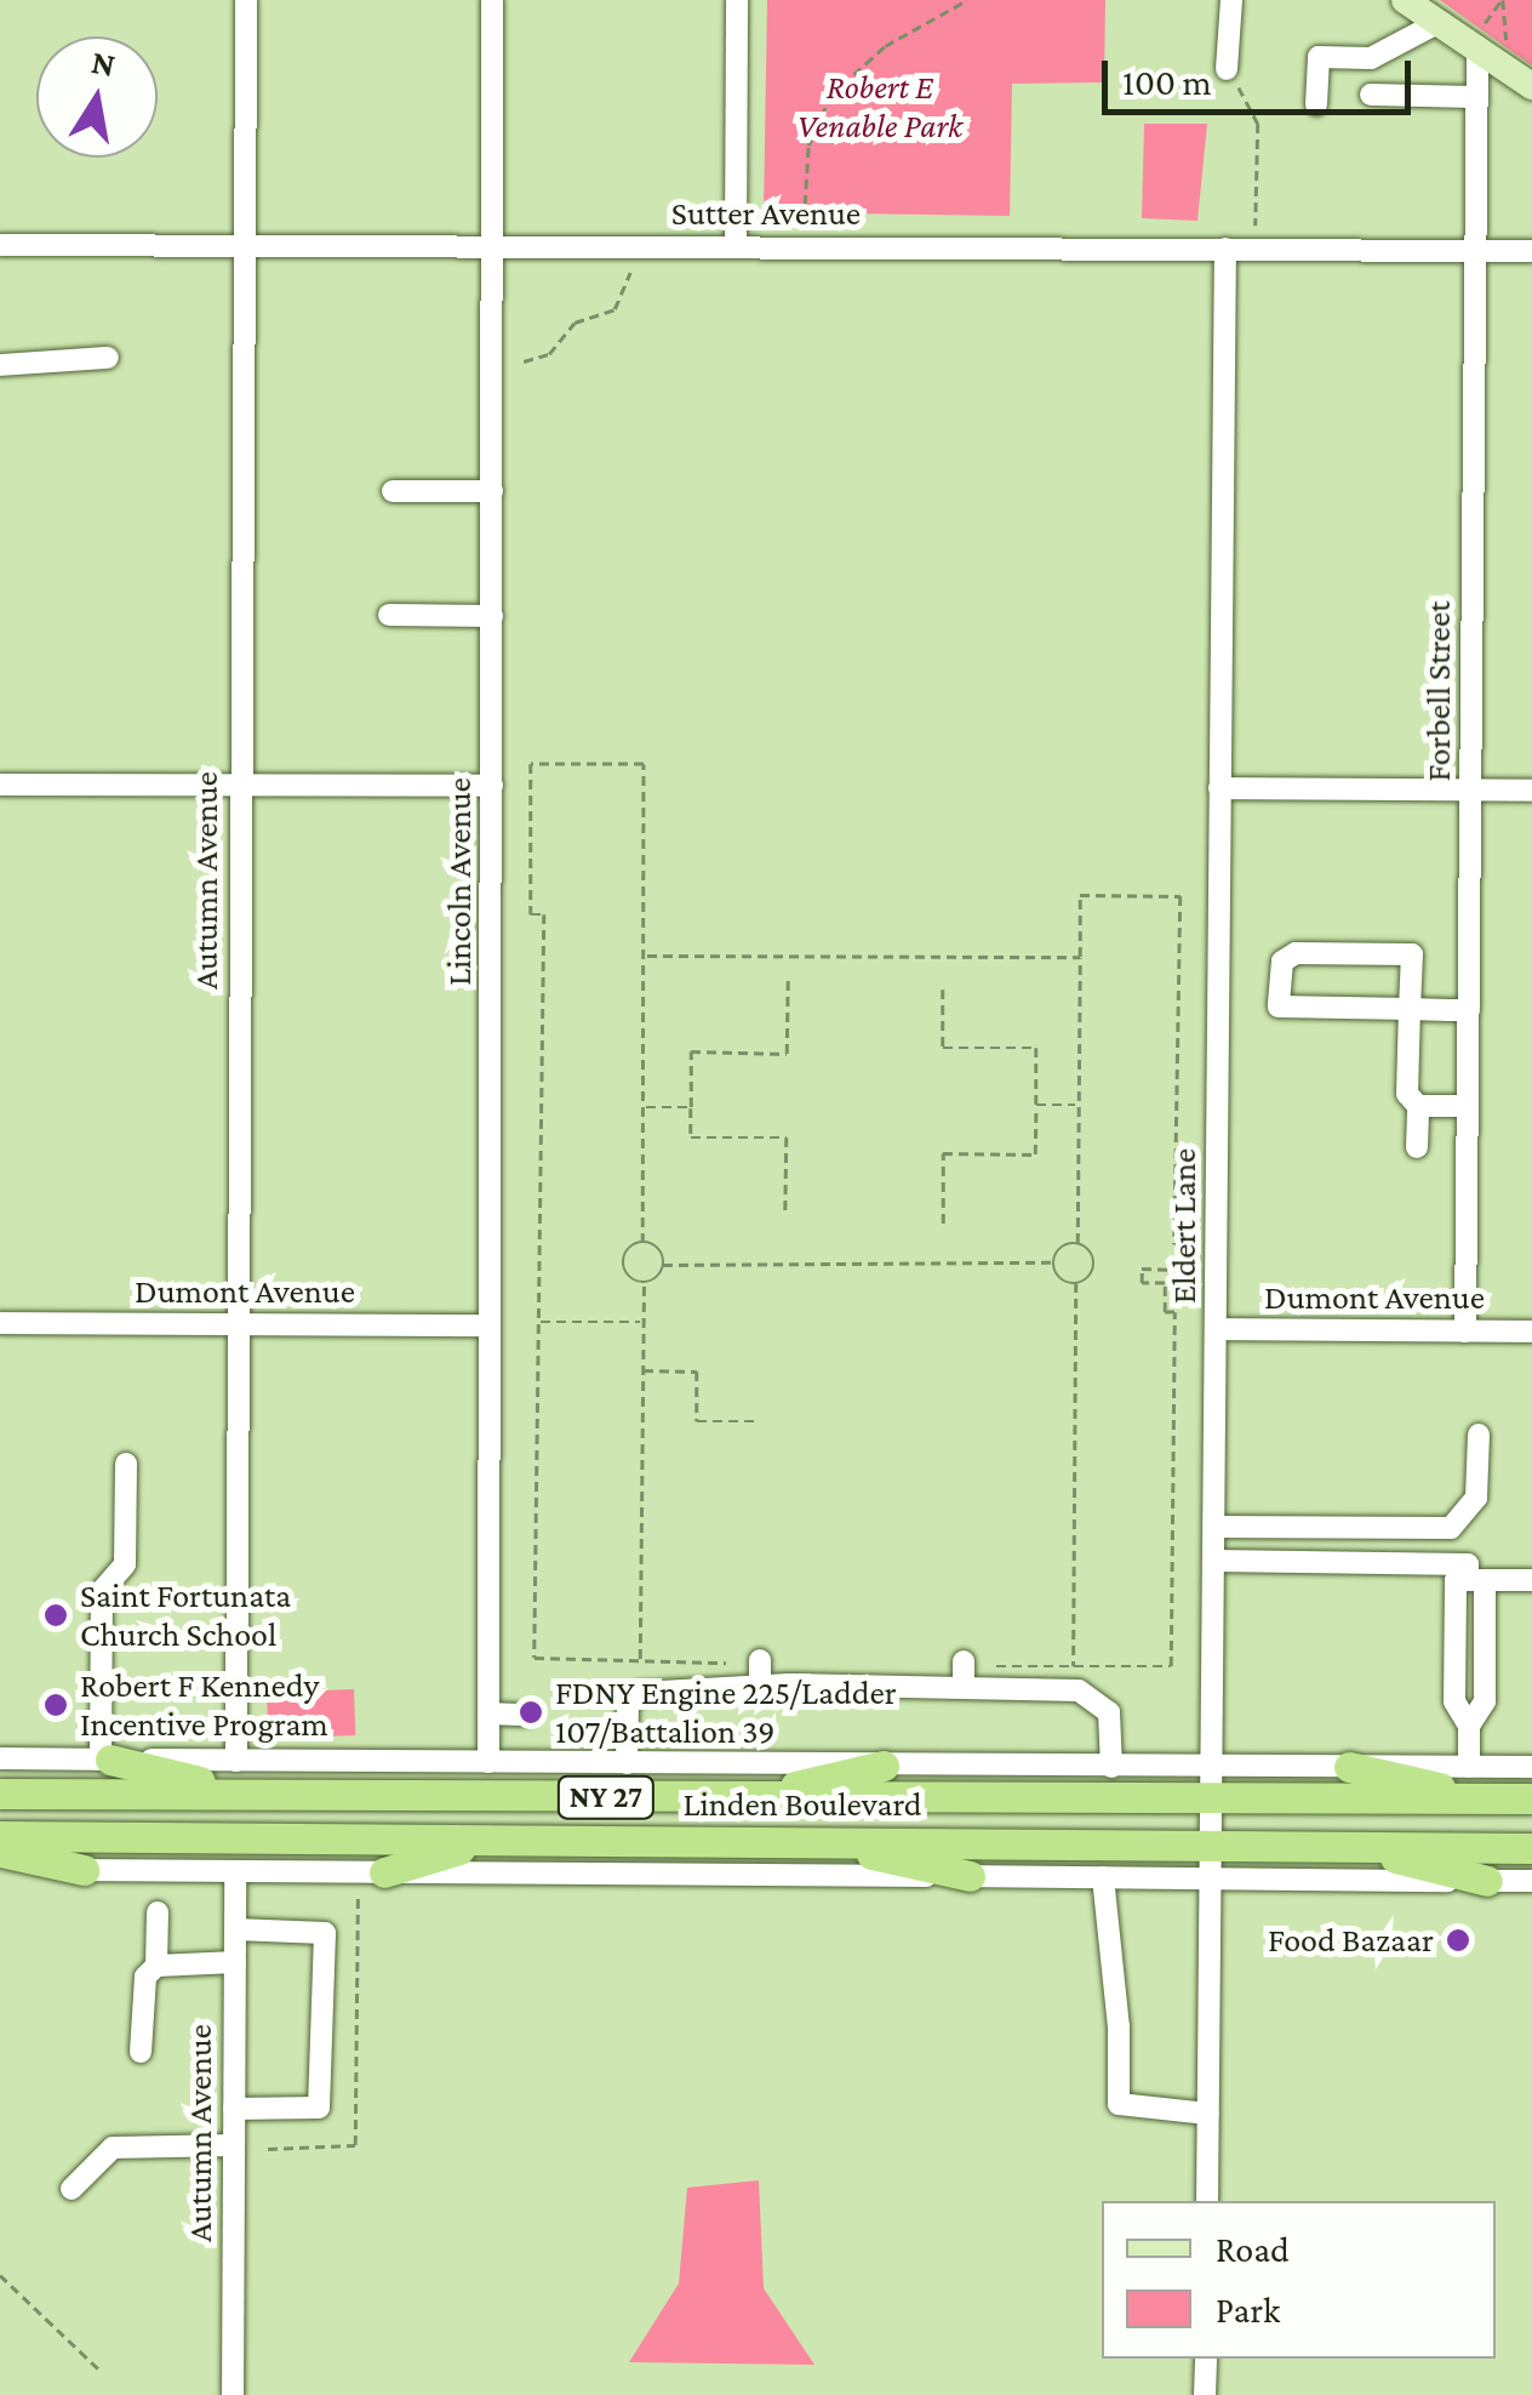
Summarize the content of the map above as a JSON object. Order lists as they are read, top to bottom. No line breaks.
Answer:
{"streets":{"highway":["NY 27","Linden Boulevard"],"street":["Sutter Avenue","Forbell Street","Autumn Avenue","Lincoln Avenue","Eldert Lane","Dumont Avenue"]},"crossings":[["Sutter Avenue","Forbell Street"],["Sutter Avenue","Autumn Avenue"],["Sutter Avenue","Lincoln Avenue"],["Sutter Avenue","Eldert Lane"],["Forbell Street","Dumont Avenue"],["Autumn Avenue","Dumont Avenue"],["Autumn Avenue","Linden Boulevard"],["Lincoln Avenue","Dumont Avenue"],["Lincoln Avenue","Linden Boulevard"],["Eldert Lane","Dumont Avenue"],["Eldert Lane","Linden Boulevard"]],"parks":["Robert E Venable Park"],"places":["Saint Fortunata Church School","Robert F Kennedy Incentive Program","FDNY Engine 225/Ladder 107/Battalion 39","Food Bazaar"],"legend":["Road","Park"],"scale_bar":"100 m","north":"top"}
